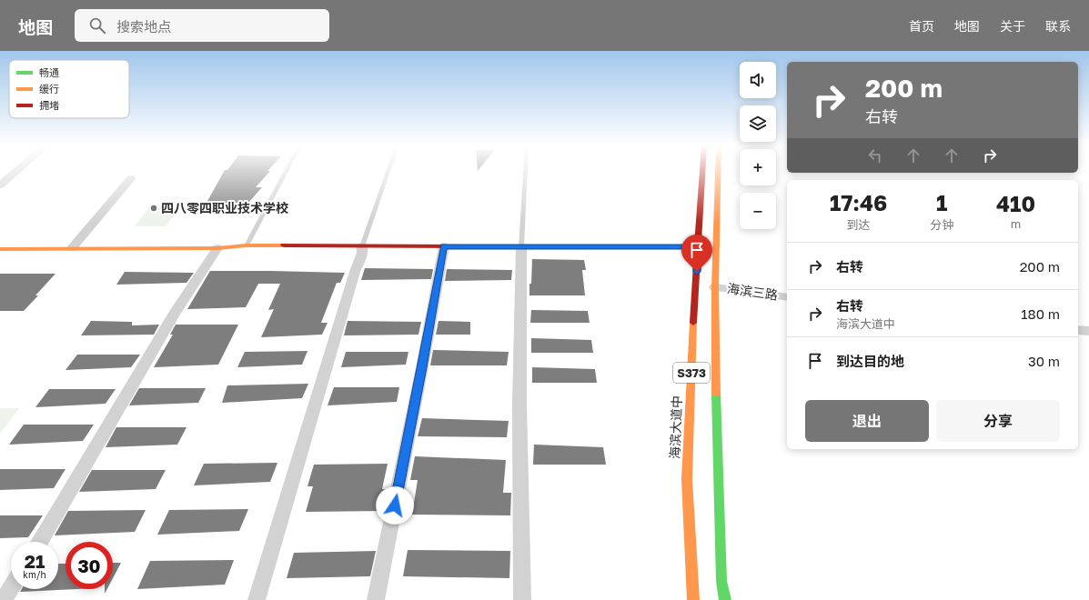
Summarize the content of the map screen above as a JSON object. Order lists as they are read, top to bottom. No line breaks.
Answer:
{"streets":{"main road":["S373","海滨大道中"],"street":["海滨三路"]},"crossings":[["海滨三路","S373"]],"places":["四八零四职业技术学校"],"legend":["畅通","缓行","拥堵"],"page":{"header":"地图","search":"搜索地点","nav":["首页","地图","关于","联系"],"map_buttons":["+","−"],"turn":["200 m","右转"],"eta":["17:46","到达","1","分钟","410","m"],"list":[{"name":"右转","value":"200 m"},{"name":"右转","note":"海滨大道中","value":"180 m"},{"name":"到达目的地","value":"30 m"}],"buttons":["退出","分享"],"speed":"21 km/h","limit":"30"}}
